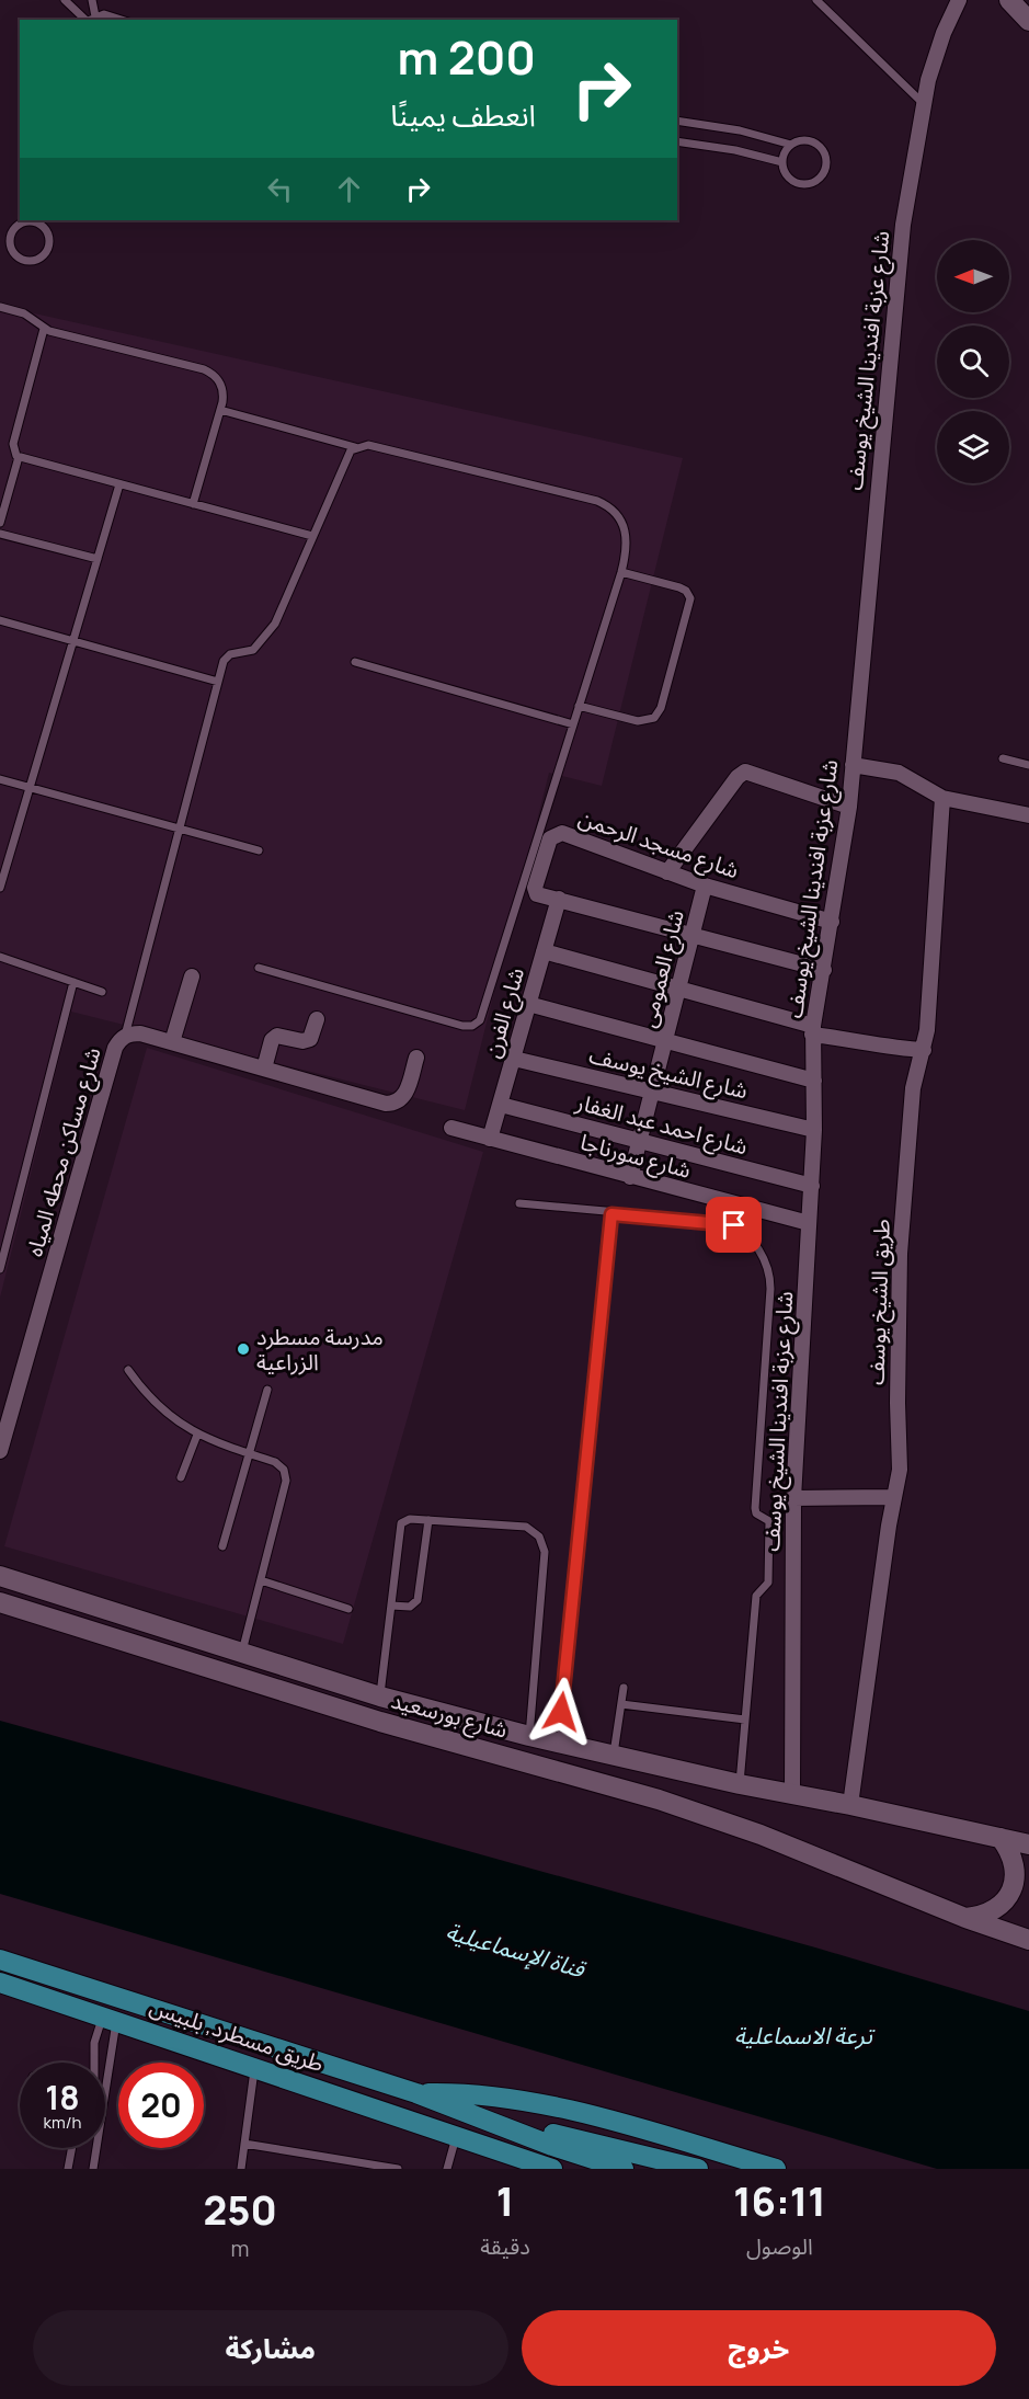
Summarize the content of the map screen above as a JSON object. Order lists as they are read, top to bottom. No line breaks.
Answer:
{"streets":{"main road":["شارع بورسعيد","طريق مسطرد, بلبيس"],"street":["شارع عزبة افندينا الشيخ يوسف","شارع مسجد الرحمن","شارع العمومى","شارع الفرن","شارع الشيخ يوسف","شارع احمد عبد الغفار","شارع مساكن محطه المياه","شارع سورناجا","طريق الشيخ يوسف"]},"crossings":[["شارع عزبة افندينا الشيخ يوسف","شارع مسجد الرحمن"],["شارع عزبة افندينا الشيخ يوسف","شارع الشيخ يوسف"],["شارع عزبة افندينا الشيخ يوسف","شارع احمد عبد الغفار"],["شارع عزبة افندينا الشيخ يوسف","شارع سورناجا"],["شارع عزبة افندينا الشيخ يوسف","شارع بورسعيد"],["شارع مسجد الرحمن","شارع العمومى"],["شارع مسجد الرحمن","شارع الفرن"],["شارع العمومى","شارع الشيخ يوسف"],["شارع العمومى","شارع احمد عبد الغفار"],["شارع العمومى","شارع سورناجا"],["شارع الفرن","شارع الشيخ يوسف"],["شارع الفرن","شارع احمد عبد الغفار"],["شارع الفرن","شارع سورناجا"],["طريق الشيخ يوسف","شارع بورسعيد"]],"water":["قناة الإسماعيلية","ترعة الاسماعلية"],"places":["مدرسة مسطرد الزراعية"],"north":"left","page":{"turn":["200 m","انعطف يمينًا"],"speed":"18 km/h","limit":"20","eta":["16:11","الوصول","1","دقيقة","250","m"],"buttons":["خروج","مشاركة"]}}
